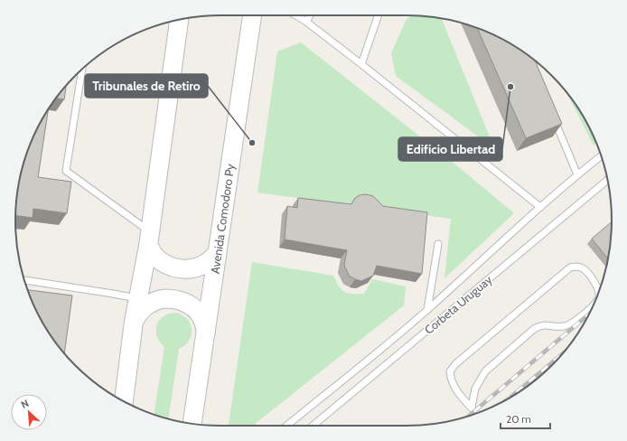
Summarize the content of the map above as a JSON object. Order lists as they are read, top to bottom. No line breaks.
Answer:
{"streets":{"main road":["Avenida Comodoro Py"],"lane":["Corbeta Uruguay"]},"places":["Edificio Libertad","Tribunales de Retiro"],"scale_bar":"20 m","north":"top left"}
